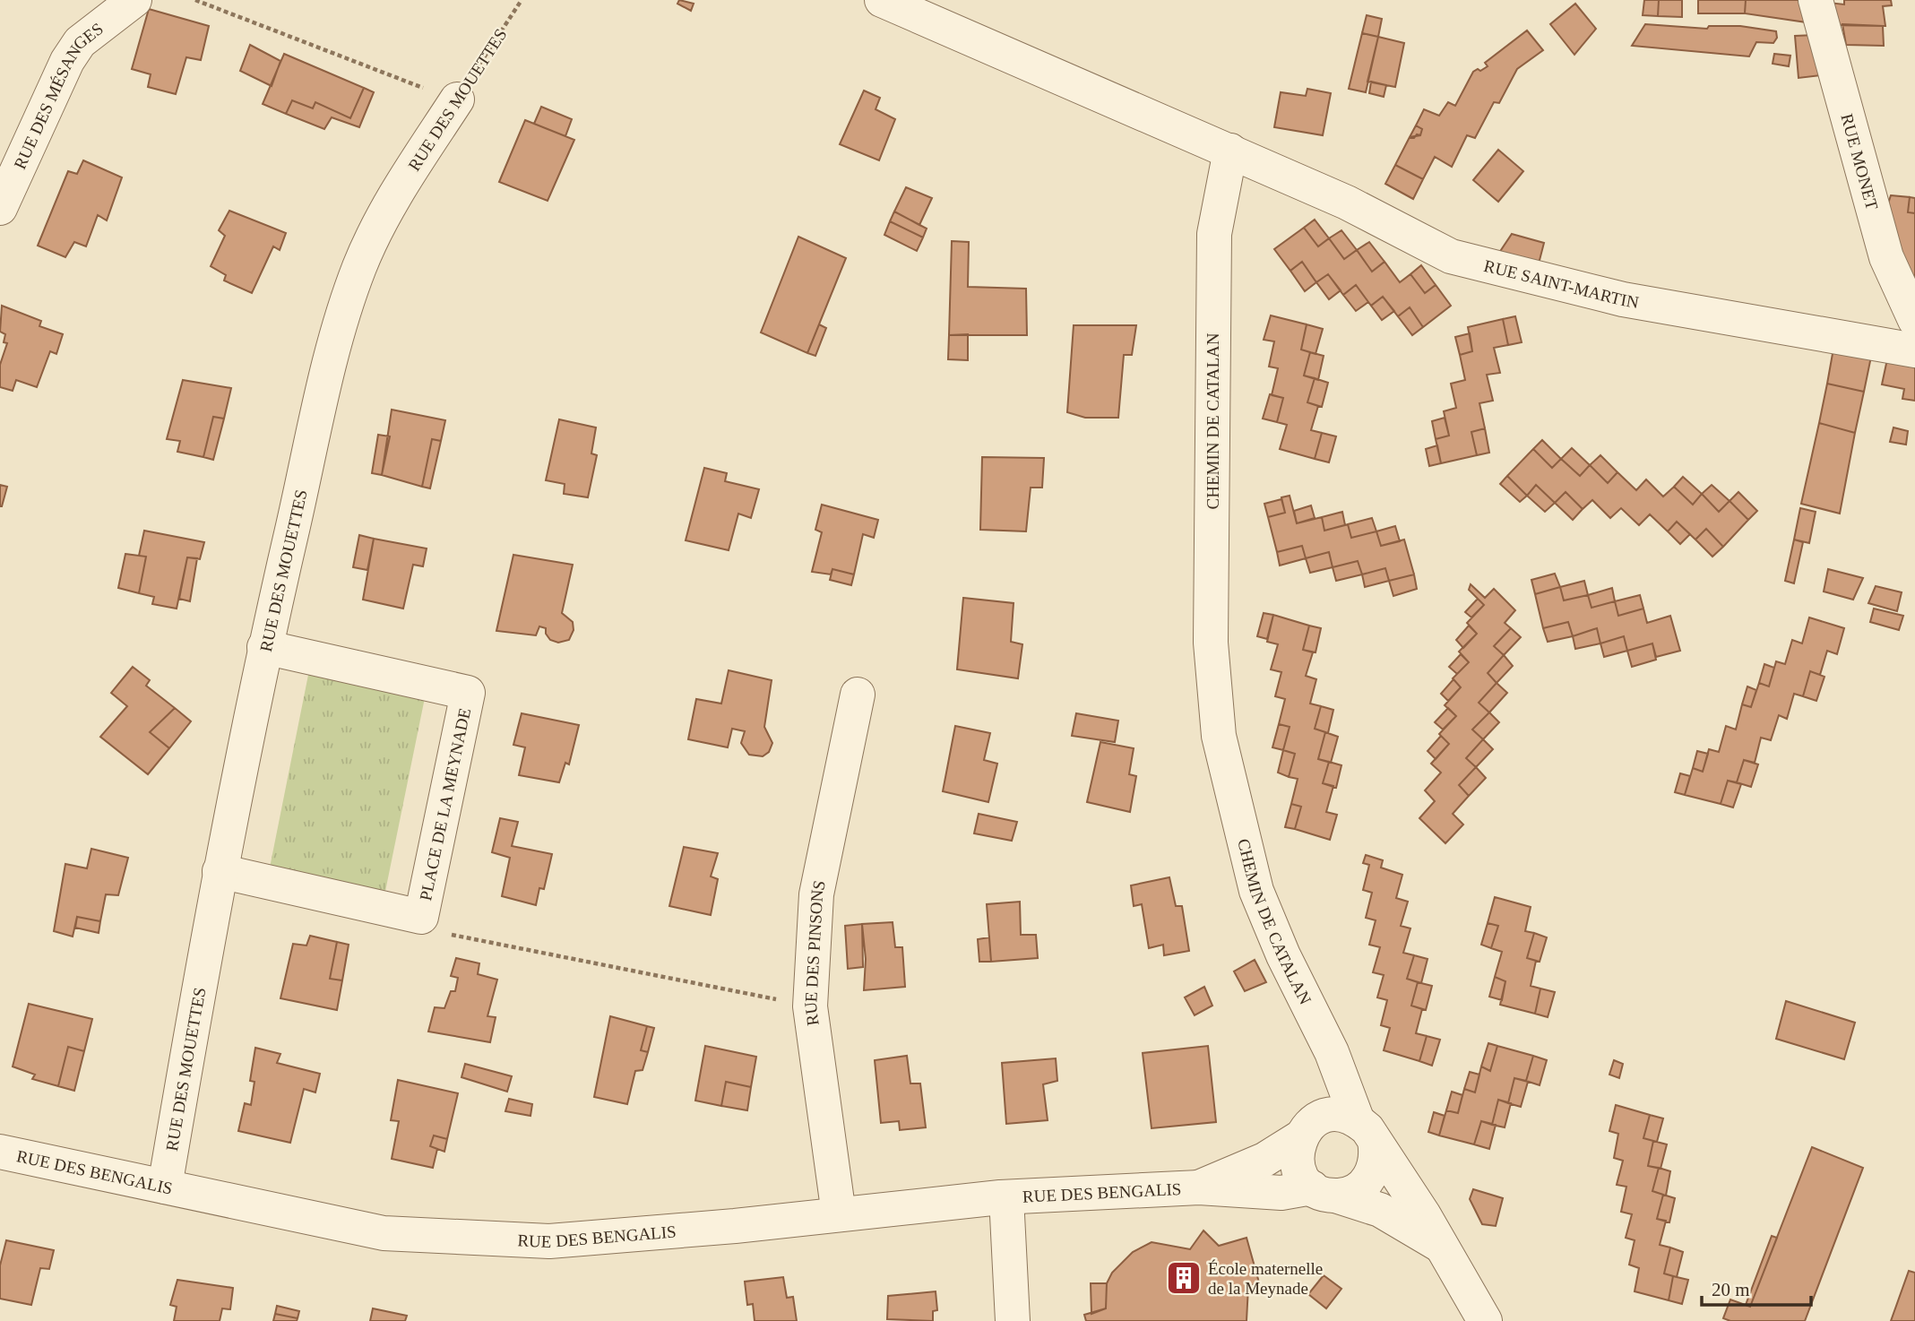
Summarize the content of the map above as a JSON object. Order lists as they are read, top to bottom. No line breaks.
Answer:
{"streets":{"street":["RUE DES MÉSANGES","RUE DES MOUETTES","RUE MONET","RUE SAINT-MARTIN","CHEMIN DE CATALAN","PLACE DE LA MEYNADE","RUE DES PINSONS","RUE DES BENGALIS"]},"crossings":[["RUE DES MOUETTES","PLACE DE LA MEYNADE"],["RUE DES MOUETTES","RUE DES BENGALIS"],["RUE SAINT-MARTIN","CHEMIN DE CATALAN"],["CHEMIN DE CATALAN","RUE DES BENGALIS"],["RUE DES PINSONS","RUE DES BENGALIS"]],"places":{"building":["École maternelle de la Meynade"]},"scale_bar":"20 m"}
